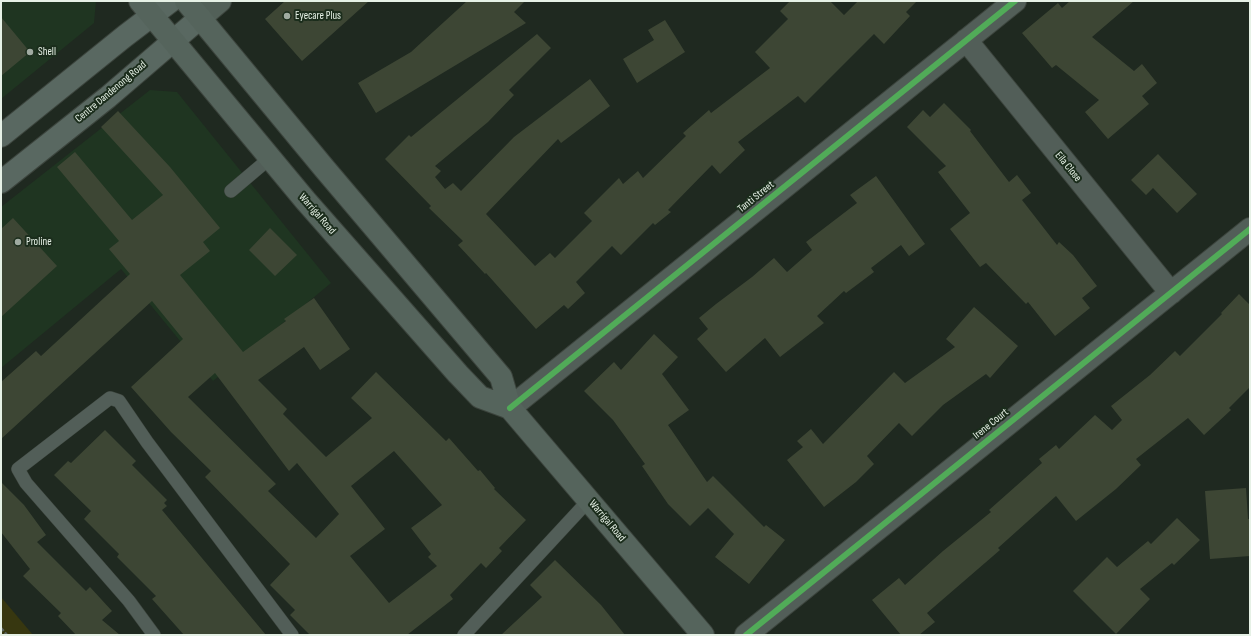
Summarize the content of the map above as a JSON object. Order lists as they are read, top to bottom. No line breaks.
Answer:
{"streets":{"highway":["Warrigal Road"],"main road":["Centre Dandenong Road"],"street":["Eila Close","Tanti Street","Irene Court"]},"crossings":[["Centre Dandenong Road","Warrigal Road"],["Eila Close","Tanti Street"],["Eila Close","Irene Court"],["Tanti Street","Warrigal Road"]],"places":["Eyecare Plus","Shell","Proline"]}
